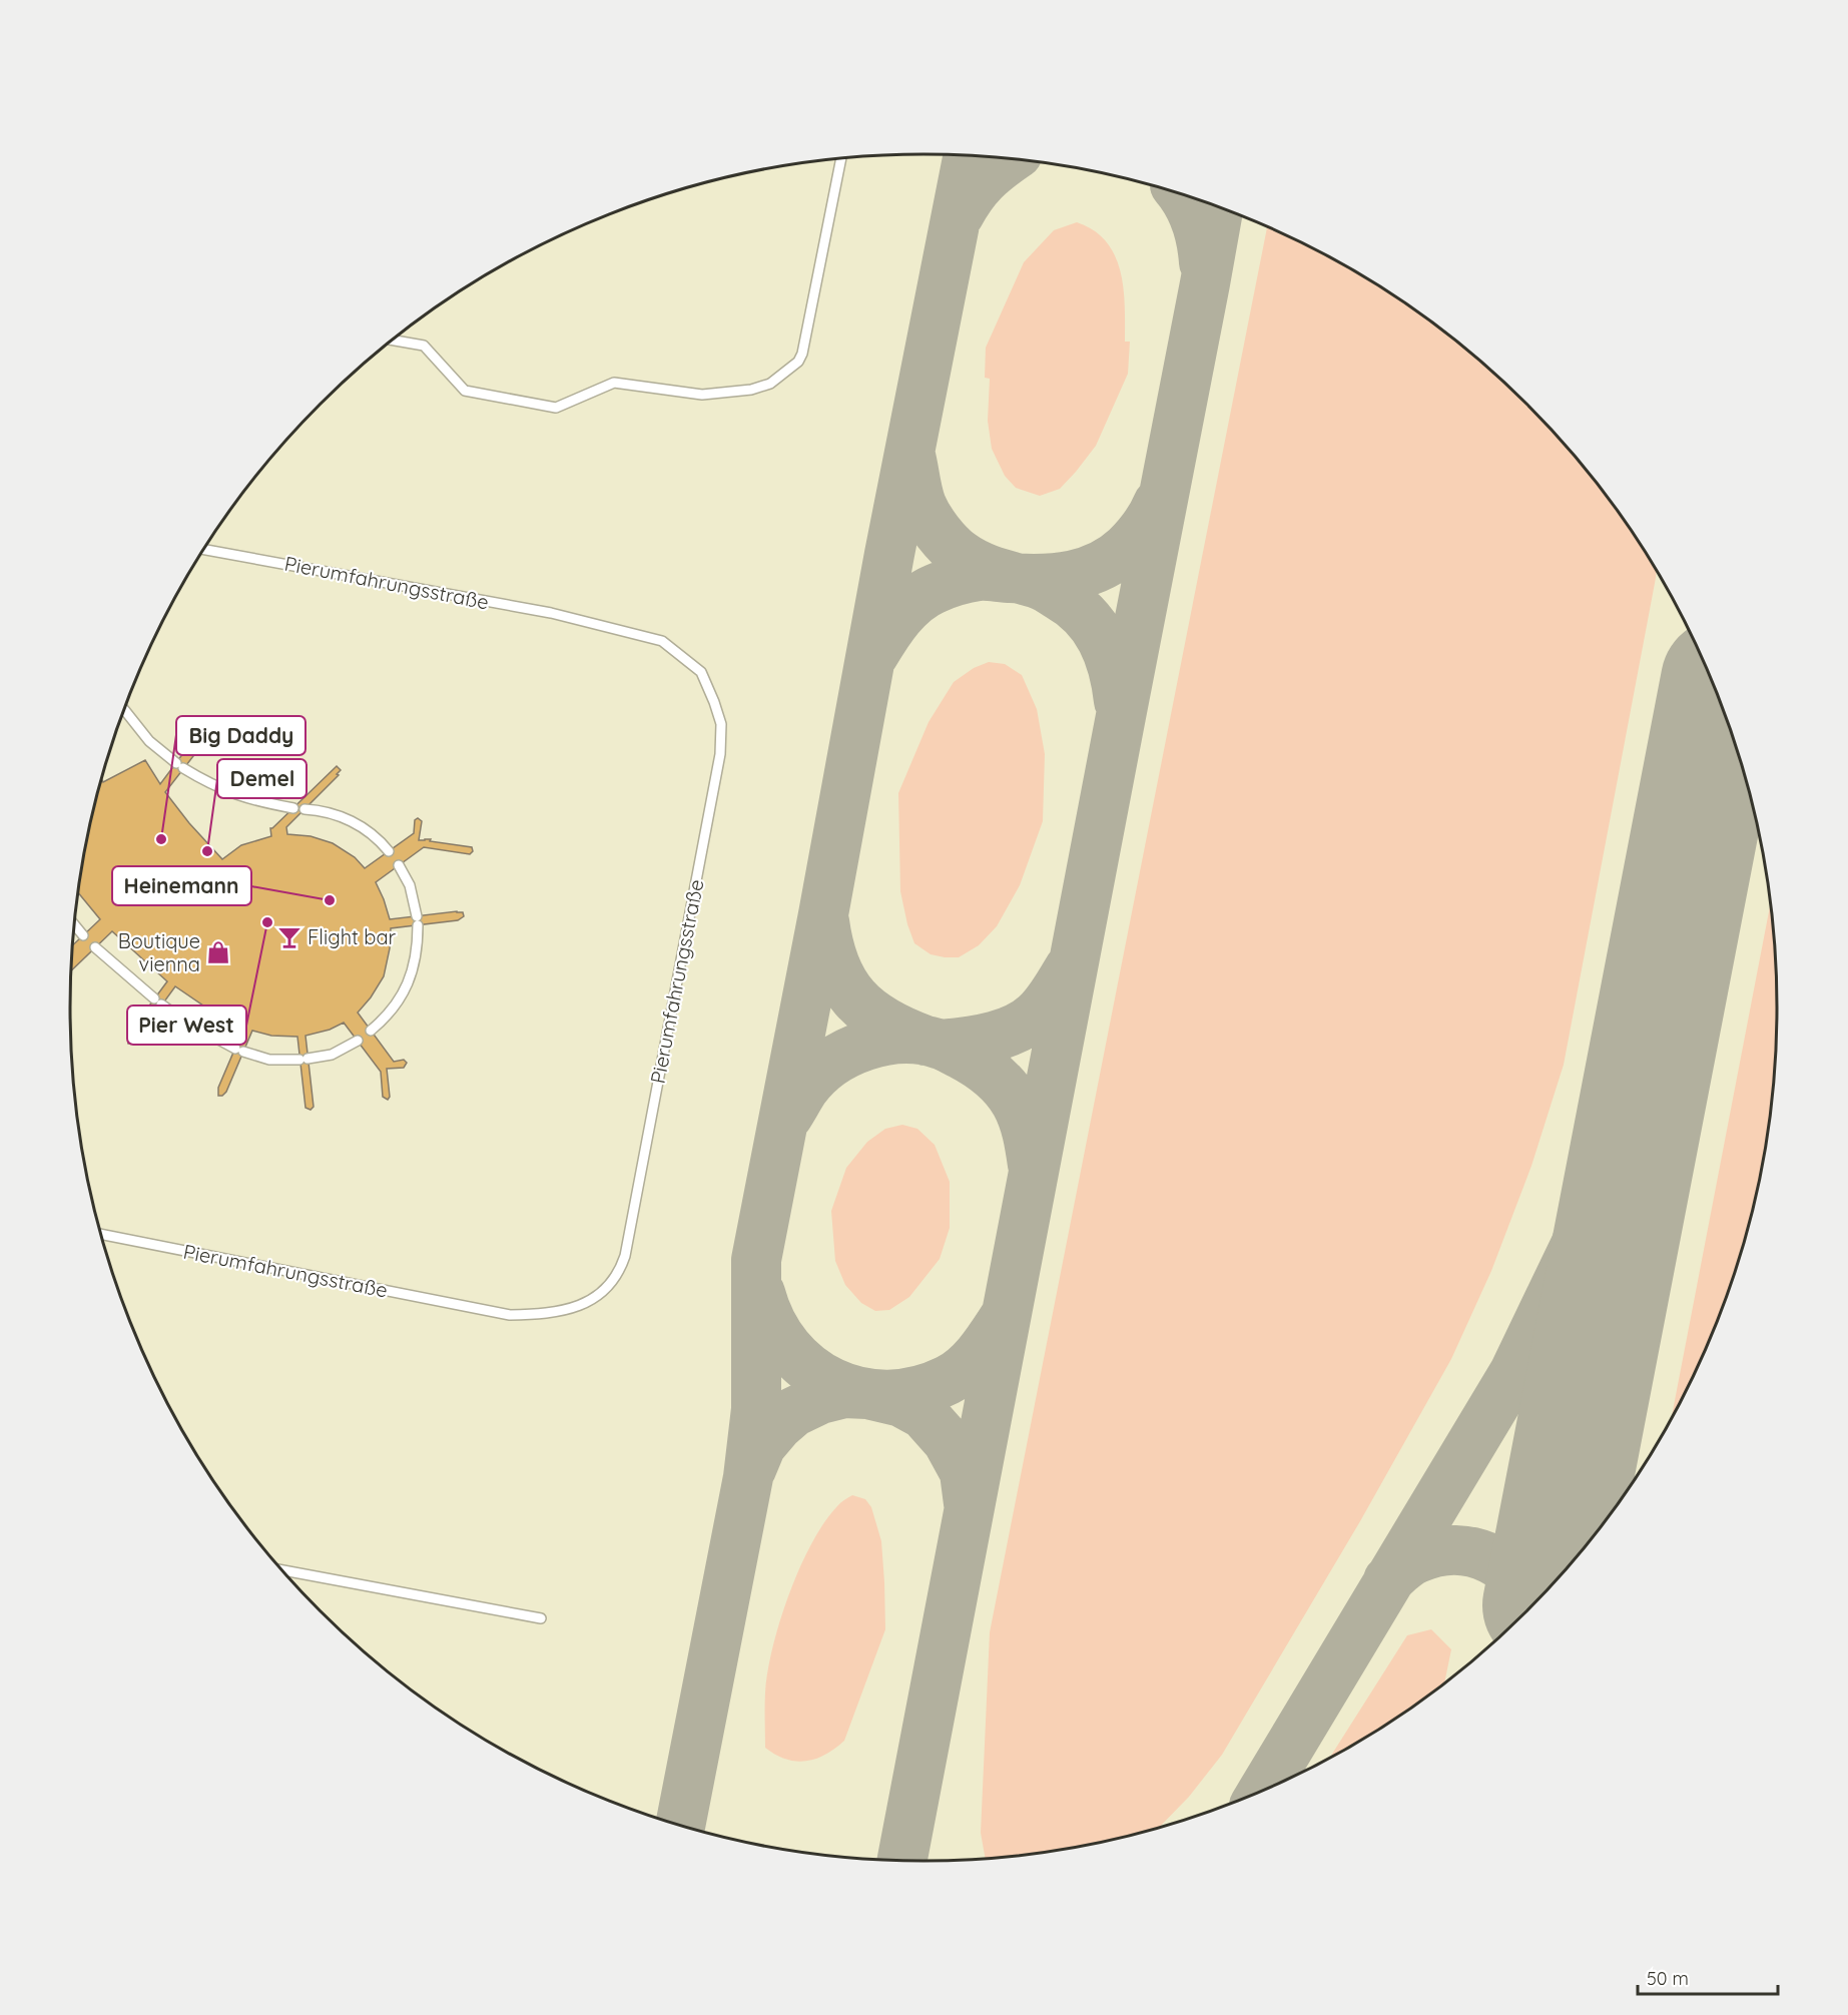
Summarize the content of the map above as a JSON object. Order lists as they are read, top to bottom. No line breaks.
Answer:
{"streets":{"lane":["Pierumfahrungsstraße"]},"places":{"other":["Big Daddy","Demel","Heinemann","Pier West"],"bar":["Flight bar"],"shop":["Boutique vienna"]},"scale_bar":"50 m"}
